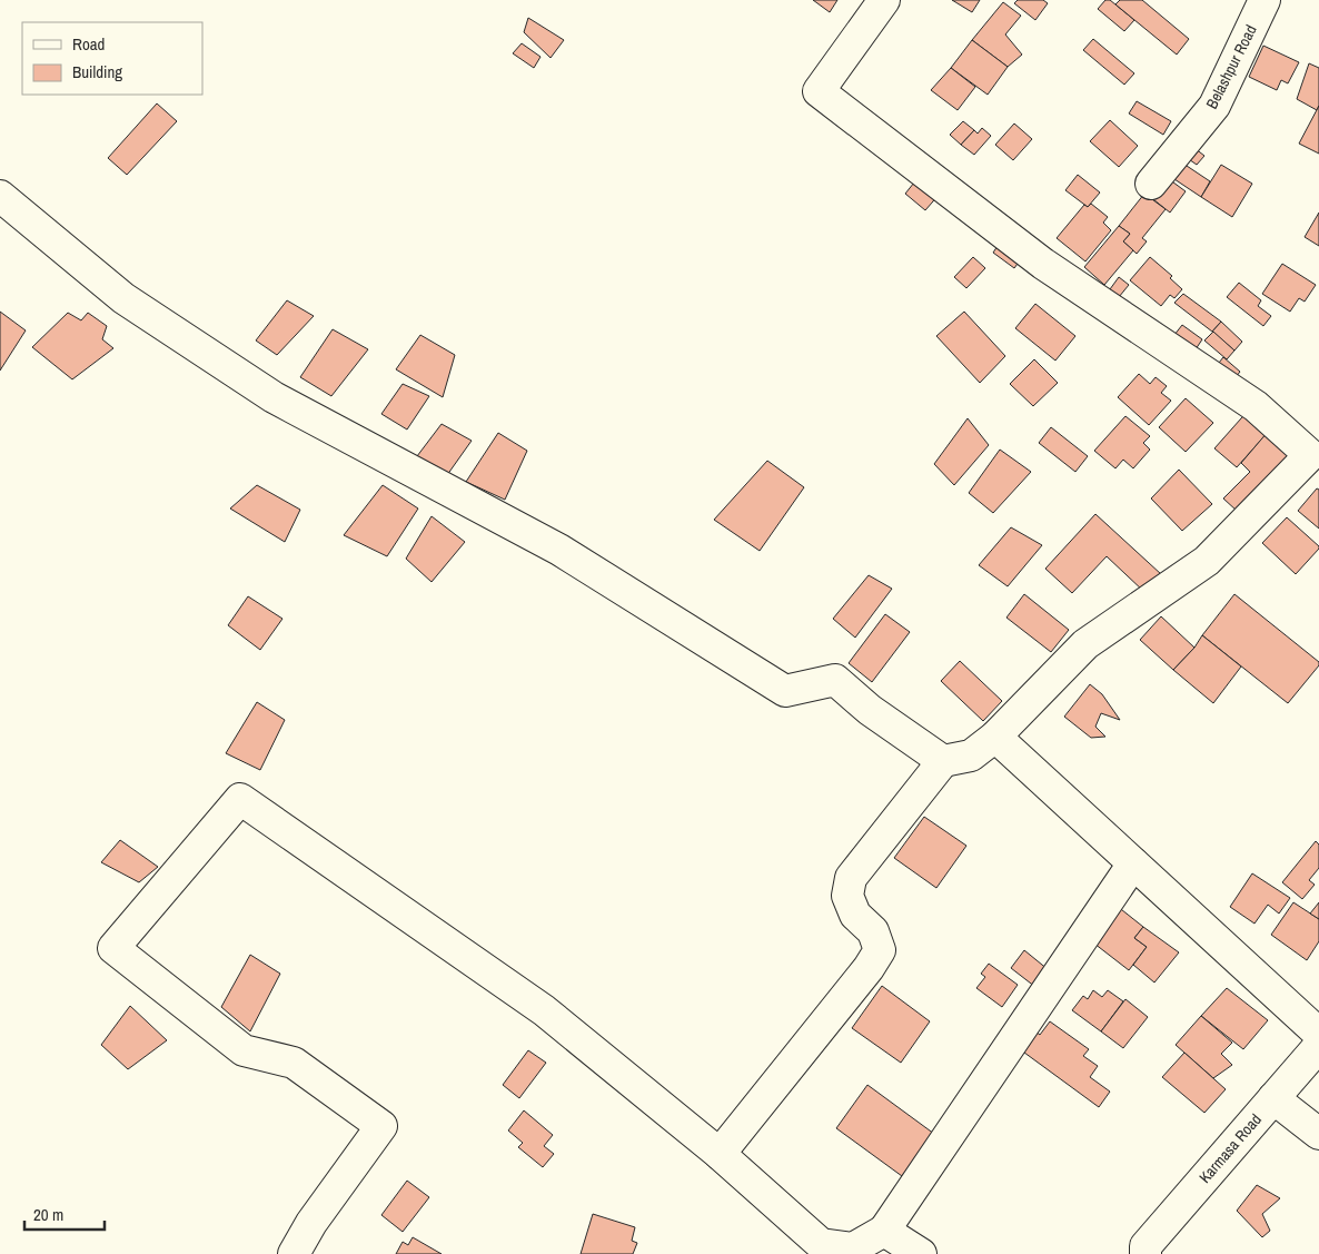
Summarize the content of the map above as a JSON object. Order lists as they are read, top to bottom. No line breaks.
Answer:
{"streets":{"street":["Belashpur Road","Karmasa Road"]},"legend":["Road","Building"],"scale_bar":"20 m"}
